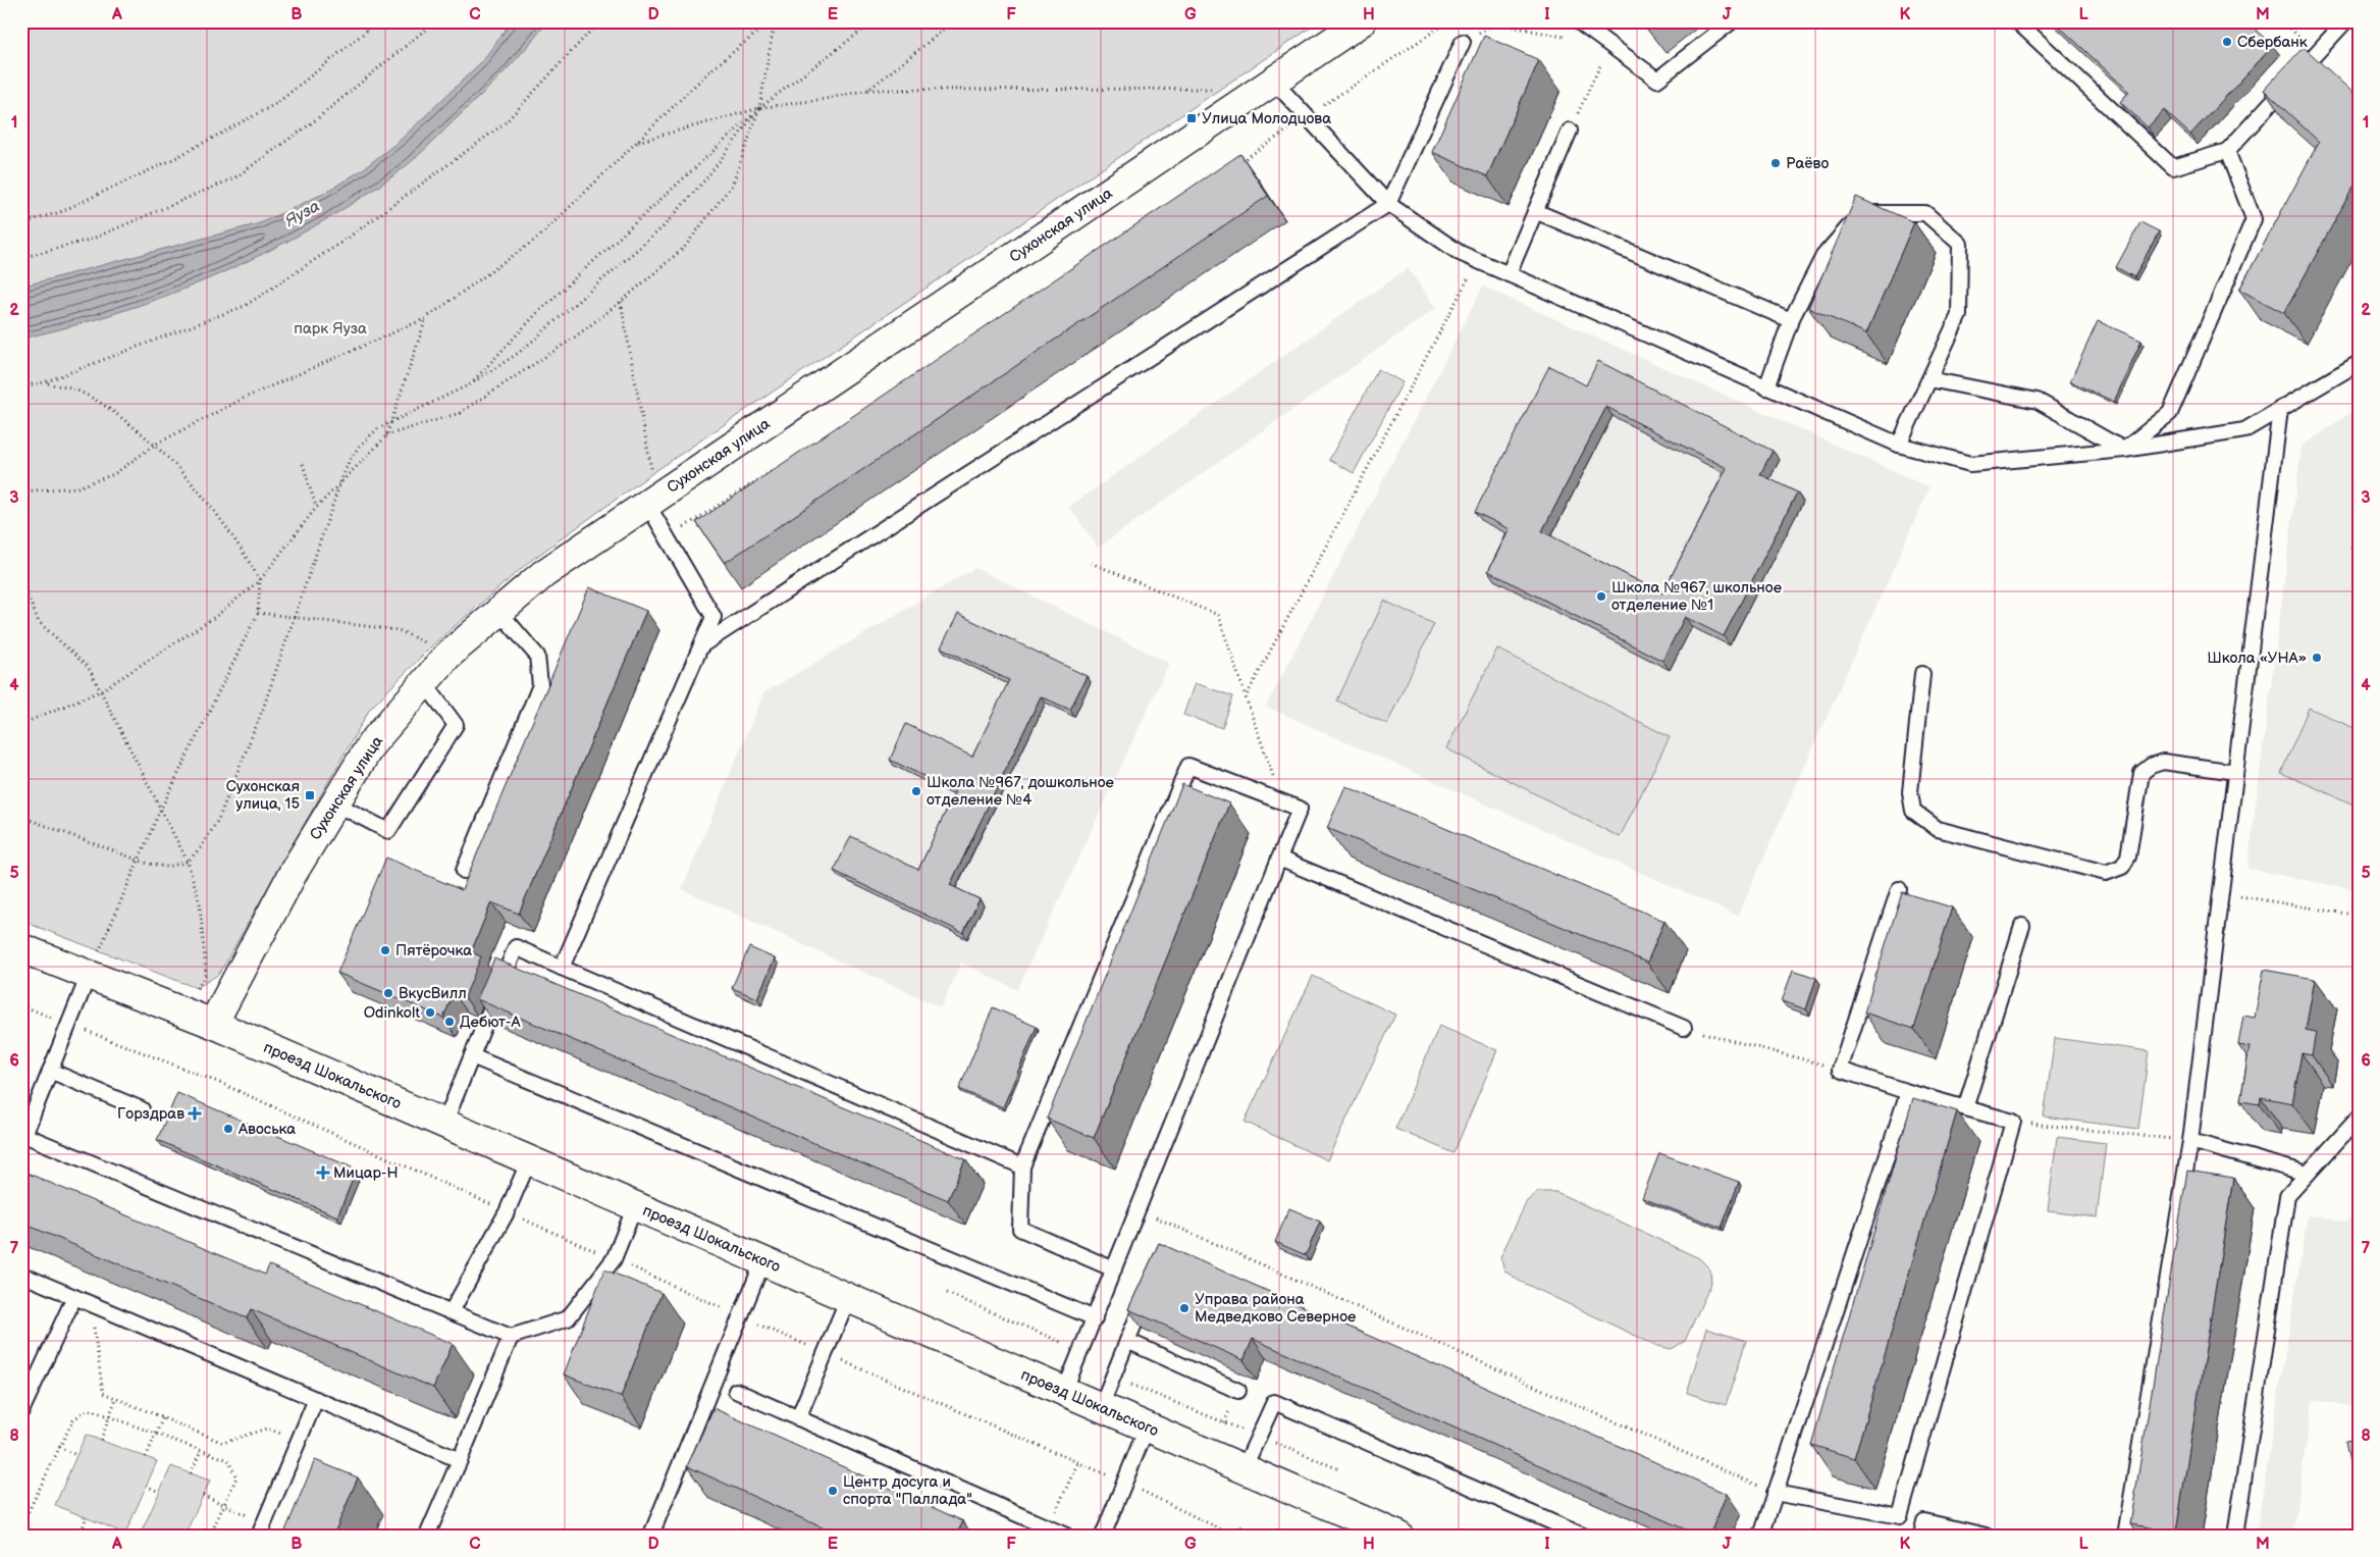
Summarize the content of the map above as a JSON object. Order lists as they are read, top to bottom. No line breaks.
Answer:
{"streets":{"street":["Сухонская улица","проезд Шокальского"]},"crossings":[["Сухонская улица","проезд Шокальского"]],"water":["Яуза"],"parks":["парк Яуза"],"places":{"other":["Сбербанк","Раёво","Школа №967, школьное отделение №1","Школа «УНА»","Школа №967, дошкольное отделение №4","Пятёрочка","ВкусВилл","Odinkolt","Дебют-А","Авоська","Управа района Медведково Северное","Центр досуга и спорта \"Паллада\""],"transit":["Улица Молодцова","Сухонская улица, 15"],"health":["Горздрав","Мицар-Н"]},"grid":{"columns":["A","B","C","D","E","F","G","H","I","J","K","L","M"],"rows":["1","2","3","4","5","6","7","8"]}}
